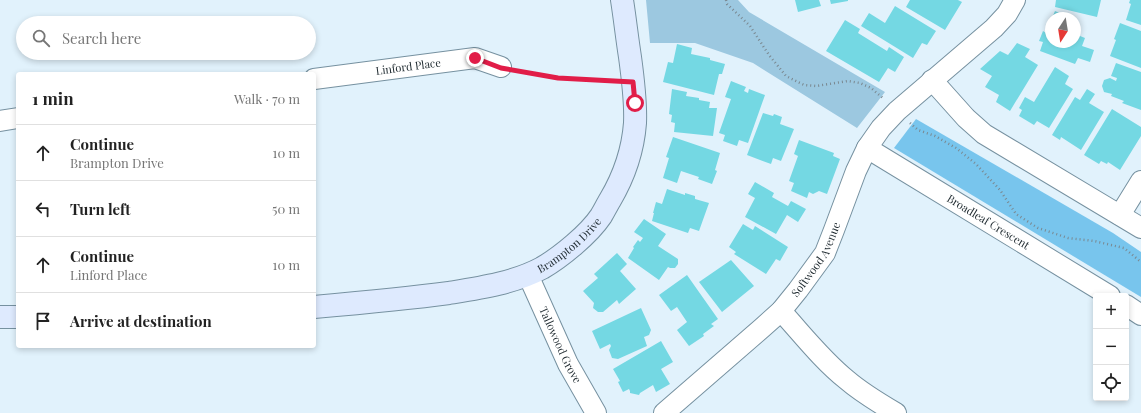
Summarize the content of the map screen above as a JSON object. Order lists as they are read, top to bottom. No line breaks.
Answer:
{"streets":{"street":["Linford Place","Broadleaf Crescent","Brampton Drive","Softwood Avenue","Tallowood Grove"]},"crossings":[["Broadleaf Crescent","Softwood Avenue"],["Brampton Drive","Tallowood Grove"]],"north":"bottom","page":{"search":"Search here","heading":["1 min","Walk · 70 m"],"list":[["Continue","Brampton Drive","10 m"],["Turn left","50 m"],["Continue","Linford Place","10 m"],"Arrive at destination"],"map_buttons":["+","−"]}}
